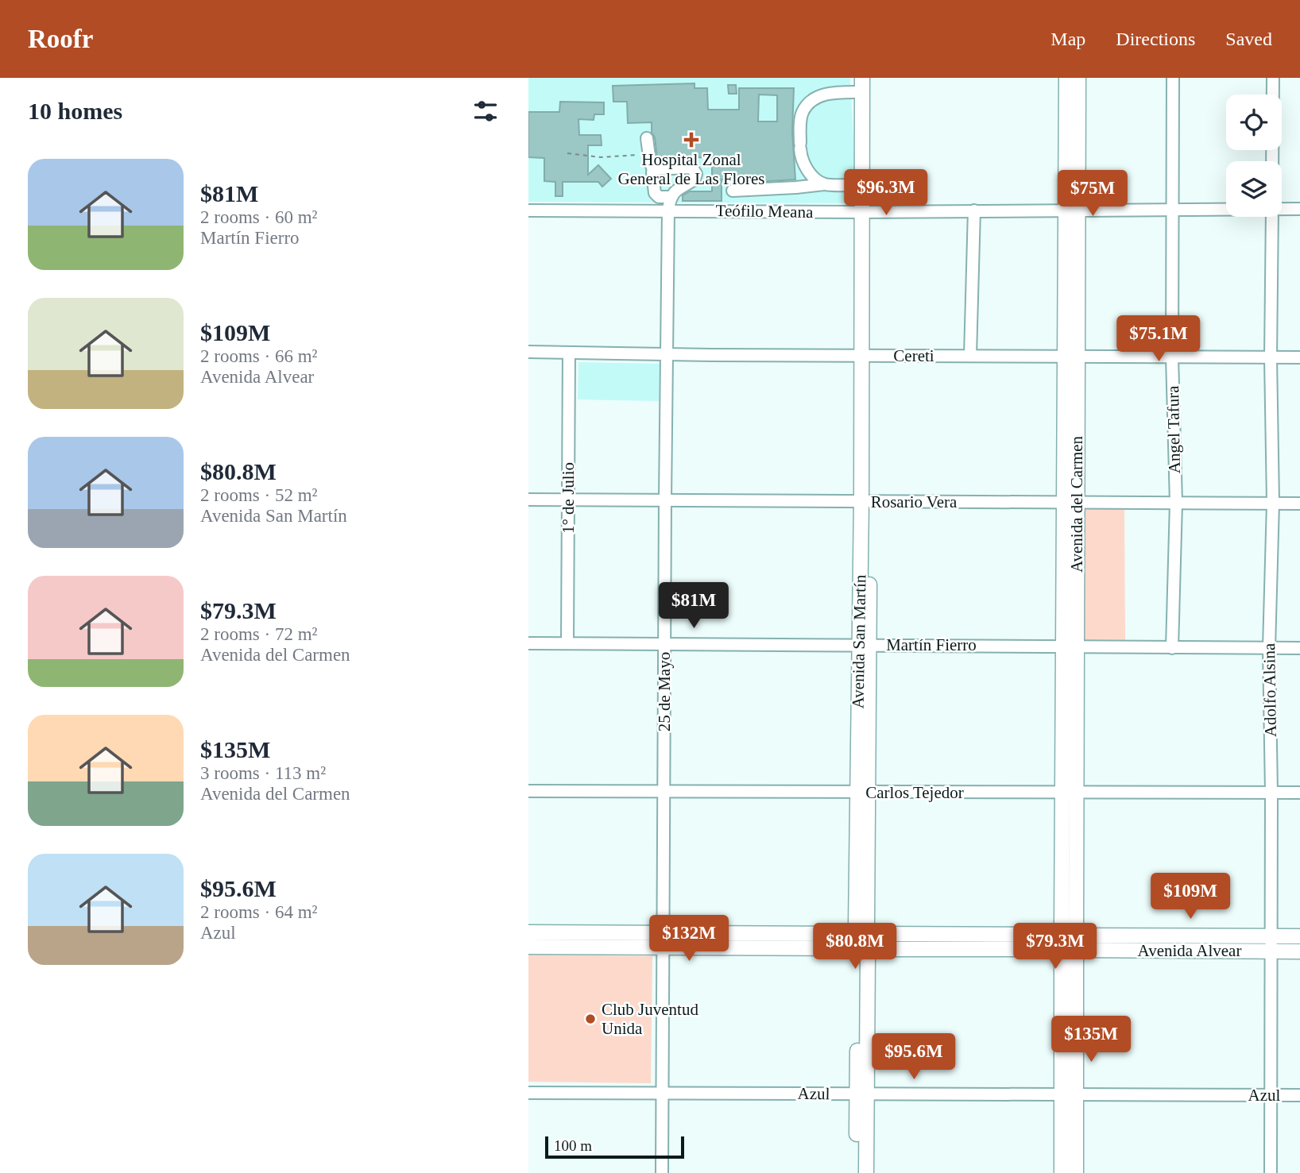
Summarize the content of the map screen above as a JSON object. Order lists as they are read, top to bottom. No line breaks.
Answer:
{"streets":{"main road":["Avenida del Carmen","Avenida San Martín","Avenida Alvear"],"street":["Teófilo Meana","Cereti","Angel Tafura","1° de Julio","Rosario Vera","Martín Fierro","Adolfo Alsina","25 de Mayo","Carlos Tejedor","Azul"]},"crossings":[["Teófilo Meana","Angel Tafura"],["Teófilo Meana","Avenida del Carmen"],["Teófilo Meana","Avenida San Martín"],["Teófilo Meana","25 de Mayo"],["Cereti","Angel Tafura"],["Cereti","1° de Julio"],["Cereti","Avenida del Carmen"],["Cereti","Avenida San Martín"],["Cereti","Adolfo Alsina"],["Cereti","25 de Mayo"],["Angel Tafura","Rosario Vera"],["Angel Tafura","Martín Fierro"],["1° de Julio","Rosario Vera"],["1° de Julio","Martín Fierro"],["Rosario Vera","Avenida del Carmen"],["Rosario Vera","Avenida San Martín"],["Rosario Vera","Adolfo Alsina"],["Rosario Vera","25 de Mayo"],["Avenida del Carmen","Martín Fierro"],["Avenida del Carmen","Carlos Tejedor"],["Avenida del Carmen","Avenida Alvear"],["Avenida del Carmen","Azul"],["Avenida San Martín","Martín Fierro"],["Avenida San Martín","Carlos Tejedor"],["Avenida San Martín","Avenida Alvear"],["Martín Fierro","Adolfo Alsina"],["Martín Fierro","25 de Mayo"],["Adolfo Alsina","Carlos Tejedor"],["Adolfo Alsina","Avenida Alvear"],["Adolfo Alsina","Azul"],["25 de Mayo","Carlos Tejedor"],["25 de Mayo","Avenida Alvear"],["25 de Mayo","Azul"]],"places":{"health":["Hospital Zonal General de Las Flores"],"other":["Club Juventud Unida"]},"scale_bar":"100 m","page":{"header":"Roofr","nav":["Map","Directions","Saved"],"heading":"10 homes","list":[{"name":"$81M","note":"2 rooms · 60 m² · Martín Fierro"},{"name":"$109M","note":"2 rooms · 66 m² · Avenida Alvear"},{"name":"$80.8M","note":"2 rooms · 52 m² · Avenida San Martín"},{"name":"$79.3M","note":"2 rooms · 72 m² · Avenida del Carmen"},{"name":"$135M","note":"3 rooms · 113 m² · Avenida del Carmen"},{"name":"$95.6M","note":"2 rooms · 64 m² · Azul"}],"price":["$96.3M","$75M","$75.1M","$81M","$109M","$132M","$80.8M","$79.3M","$135M","$95.6M"],"scale":"100 m"}}
